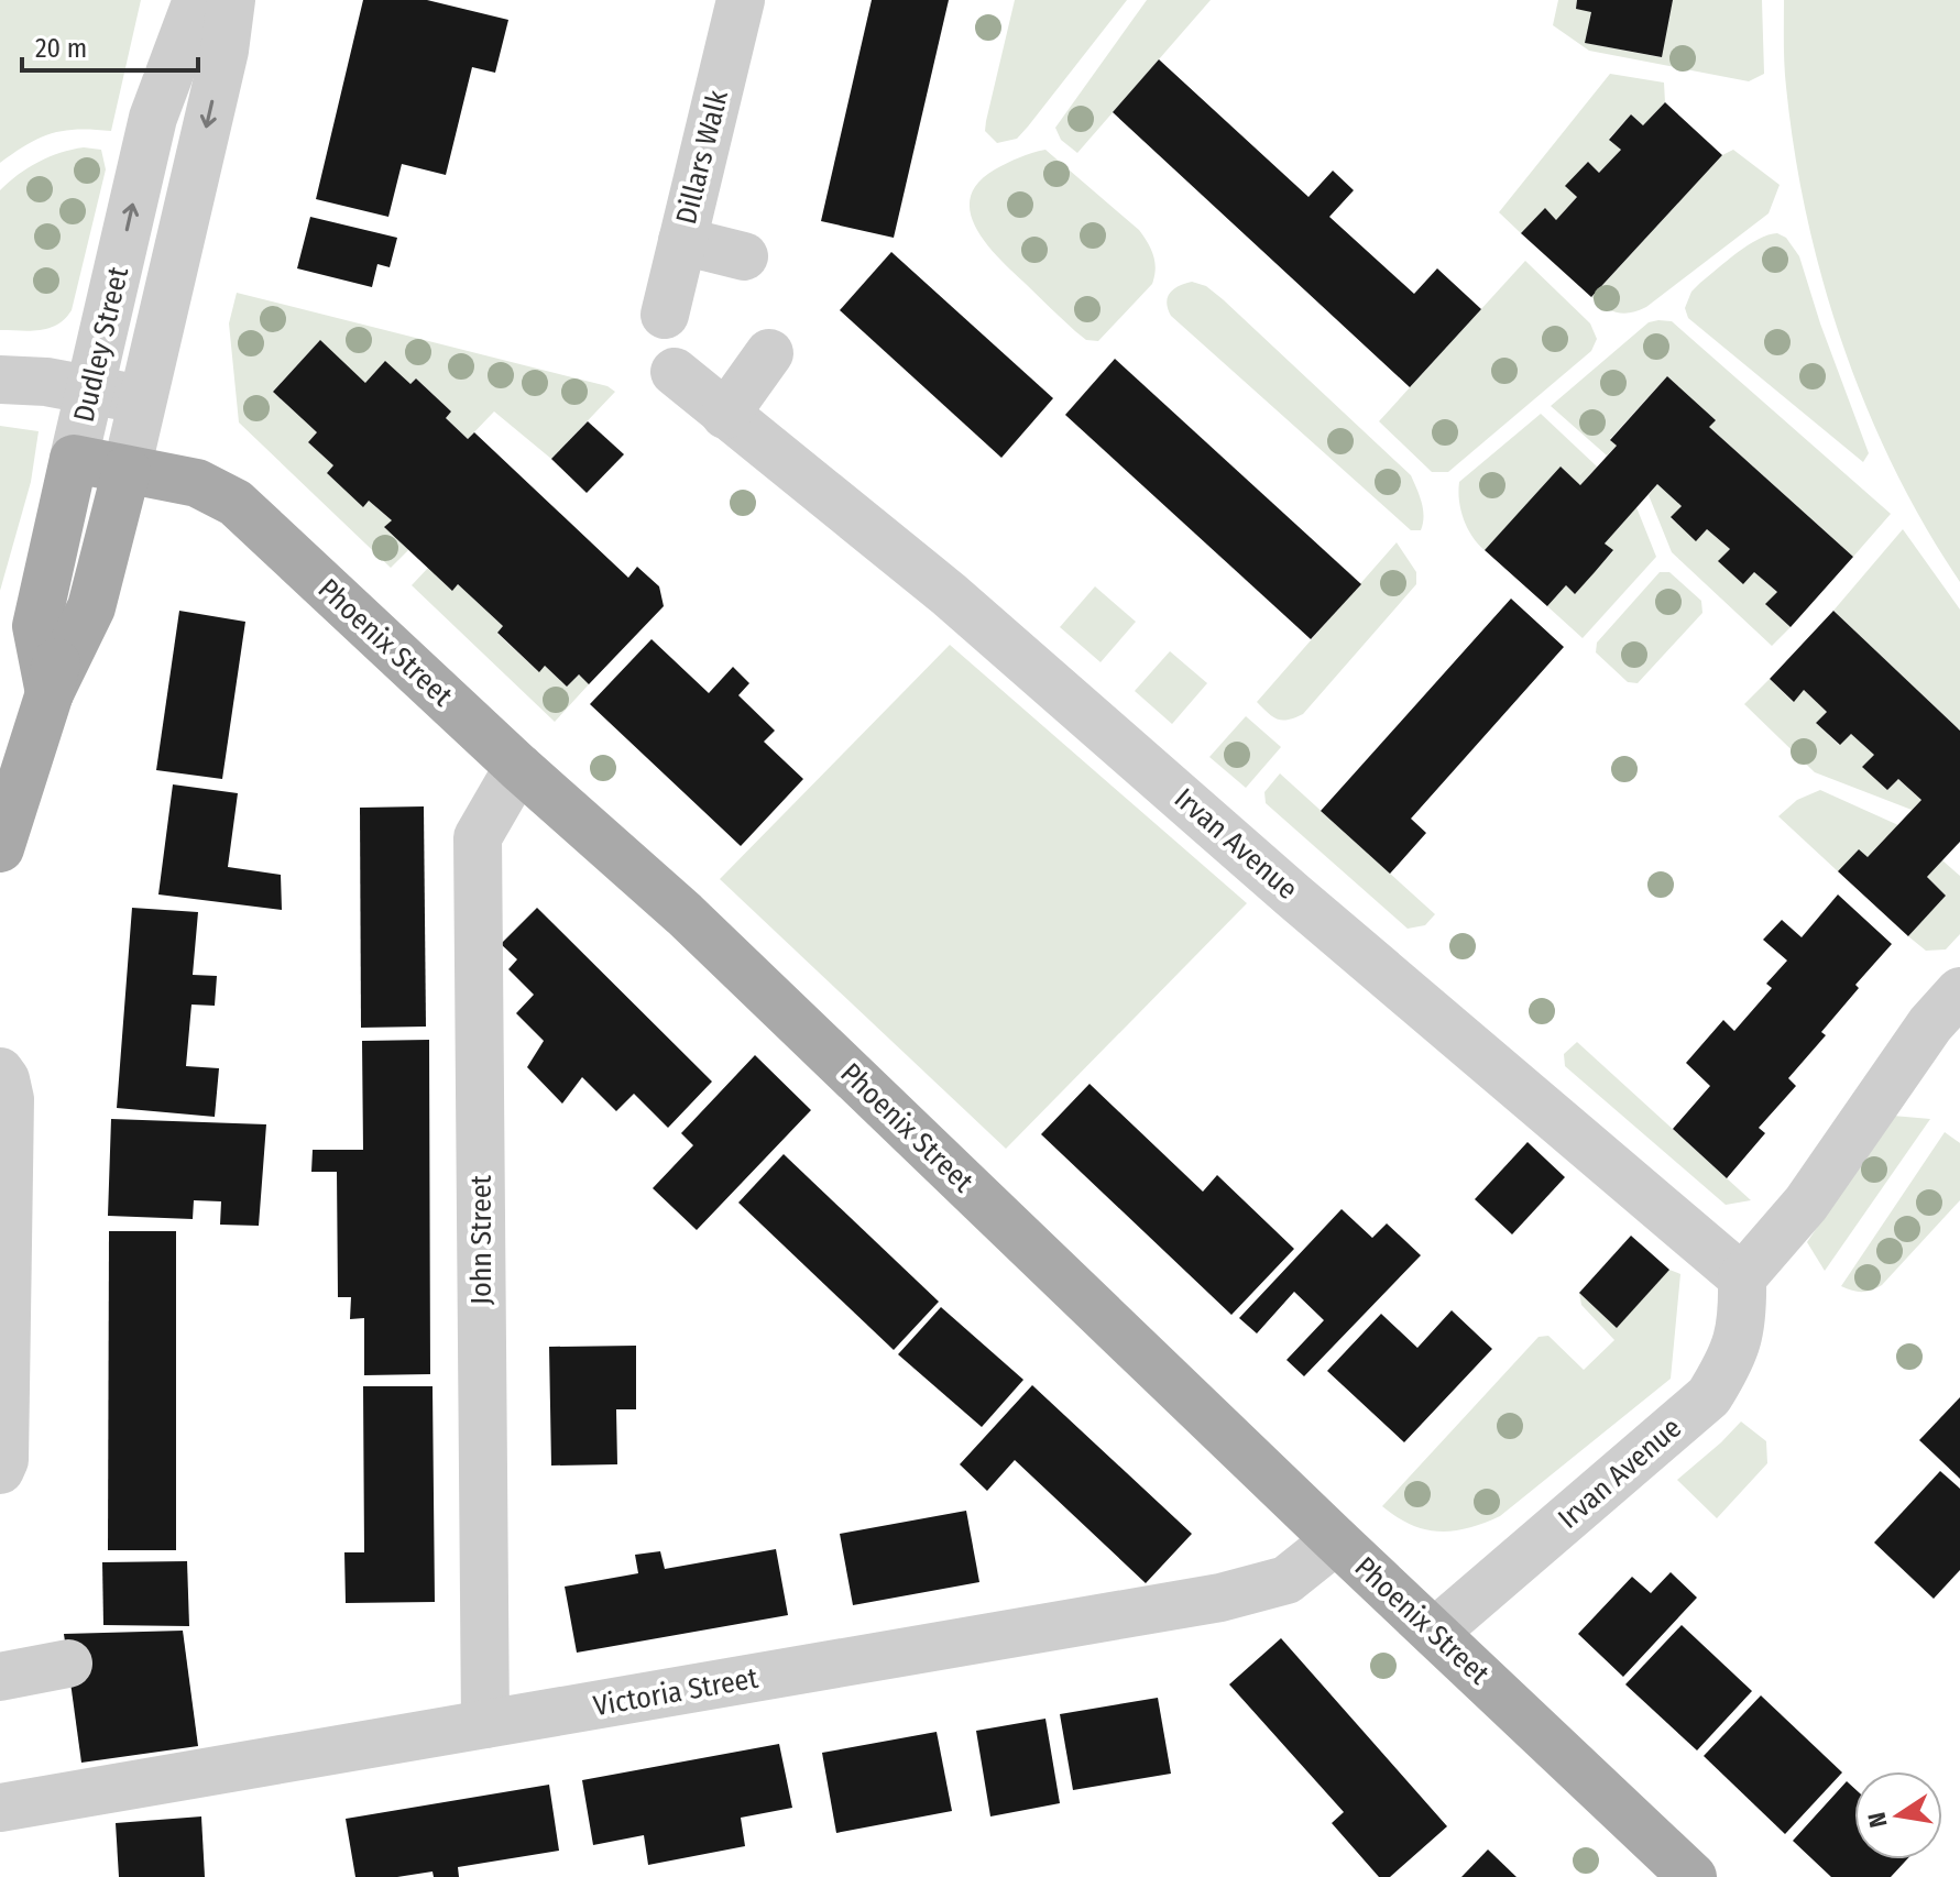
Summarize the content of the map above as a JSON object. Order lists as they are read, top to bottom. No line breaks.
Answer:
{"streets":{"main road":["Dudley Street","Phoenix Street"],"street":["Dillars Walk","Irvan Avenue","John Street","Victoria Street"]},"crossings":[["Dudley Street","Phoenix Street"],["Phoenix Street","Irvan Avenue"],["Phoenix Street","John Street"],["Phoenix Street","Victoria Street"],["John Street","Victoria Street"]],"scale_bar":"20 m","north":"left"}
